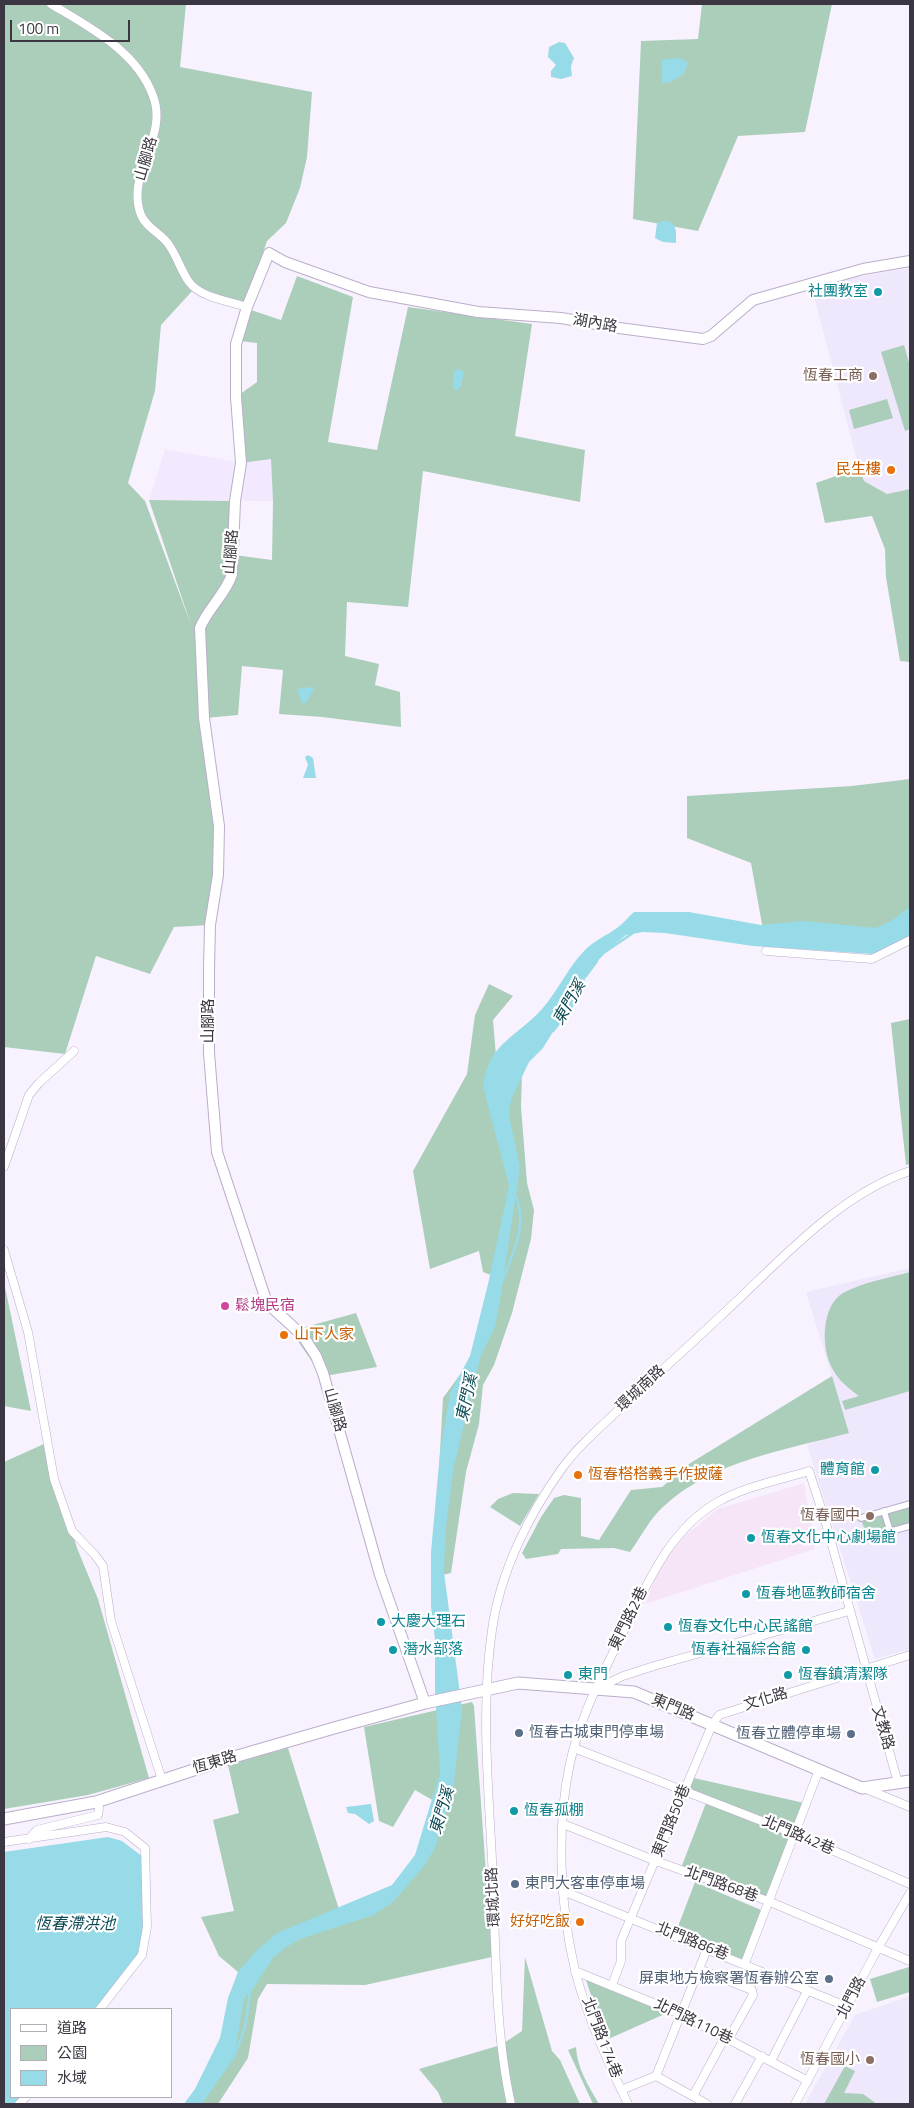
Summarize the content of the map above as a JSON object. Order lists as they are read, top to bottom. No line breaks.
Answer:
{"streets":{"main road":["東門路","恆東路"],"street":["山腳路","湖內路","環城南路","東門路2巷","文化路","文教路","東門路50巷","北門路42巷","北門路68巷","環城北路","北門路86巷","北門路","北門路110巷","北門路174巷"]},"crossings":[["山腳路","湖內路"],["山腳路","東門路"],["山腳路","恆東路"],["環城南路","東門路"],["環城南路","環城北路"],["東門路2巷","東門路"],["東門路2巷","文教路"],["東門路2巷","北門路42巷"],["東門路2巷","北門路68巷"],["東門路2巷","北門路86巷"],["東門路2巷","北門路110巷"],["東門路2巷","北門路174巷"],["文化路","東門路"],["文化路","文教路"],["文化路","東門路50巷"],["東門路","恆東路"],["東門路","東門路50巷"],["東門路","環城北路"],["東門路50巷","北門路42巷"],["東門路50巷","北門路68巷"],["東門路50巷","北門路86巷"],["東門路50巷","北門路110巷"],["北門路68巷","北門路"],["北門路86巷","北門路"],["北門路","北門路110巷"],["北門路110巷","北門路174巷"]],"water":["東門溪","恆春滯洪池"],"places":["社團教室","恆春工商","民生樓","鬆塊民宿","山下人家","體育館","恆春榙榙義手作披薩","恆春國中","恆春文化中心劇場館","恆春地區教師宿舍","大慶大理石","恆春文化中心民謠館","潛水部落","恆春社福綜合館","東門","恆春鎮清潔隊","恆春古城東門停車場","恆春立體停車場","恆春孤棚","東門大客車停車場","好好吃飯","屏東地方檢察署恆春辦公室","恆春國小"],"legend":["道路","公園","水域"],"scale_bar":"100 m"}
